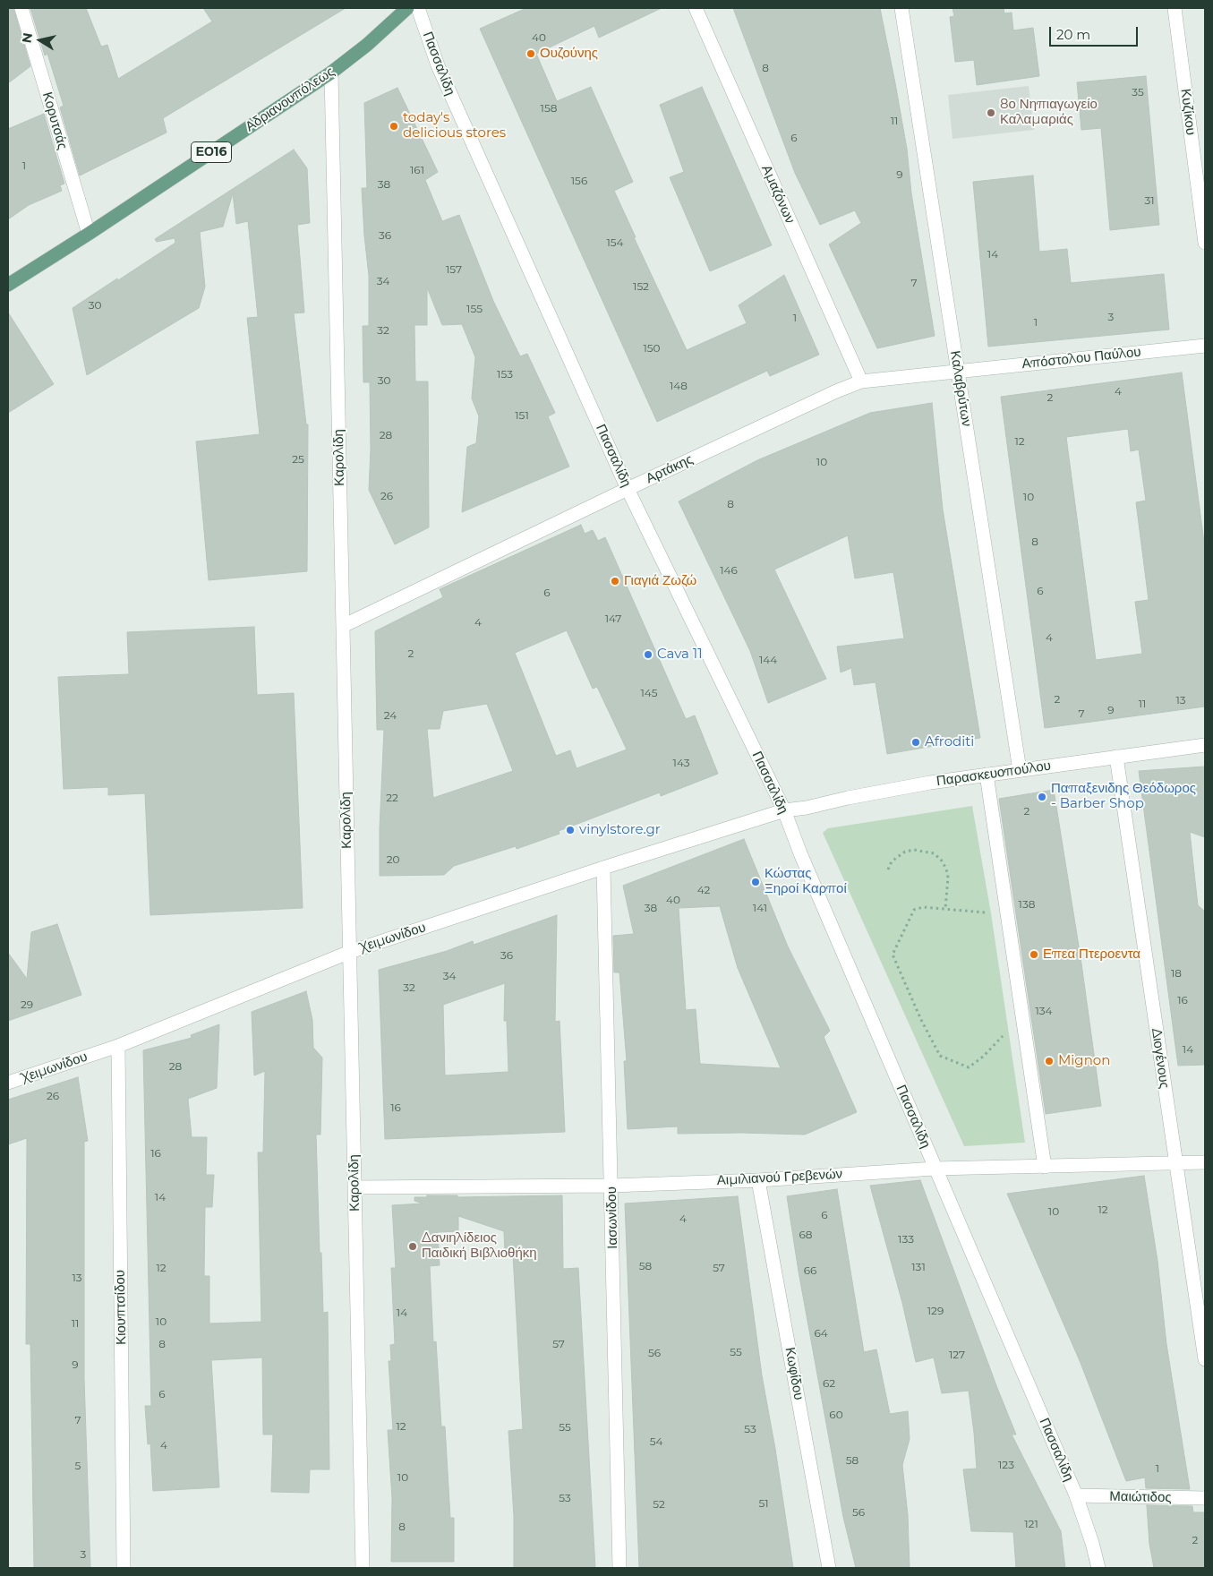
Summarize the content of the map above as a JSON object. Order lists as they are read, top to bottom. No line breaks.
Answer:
{"streets":{"main road":["Αδριανουπόλεως","ΕΟ16"],"street":["Πασσαλίδη","Κυζίκου","Κορυτσάς","Αμαζόνων","Απόστολου Παύλου","Καλαβρύτων","Καρολίδη","Αρτάκης","Παρασκευοπούλου","Χειμωνίδου","Διογένους","Αιμιλιανού Γρεβενών","Ιασωνίδου","Κιουπτσίδου","Κωφίδου","Μαιώτιδος"]},"crossings":[["Πασσαλίδη","Αρτάκης"],["Πασσαλίδη","Παρασκευοπούλου"],["Πασσαλίδη","Χειμωνίδου"],["Πασσαλίδη","Αιμιλιανού Γρεβενών"],["Πασσαλίδη","Μαιώτιδος"],["Αδριανουπόλεως","Κορυτσάς"],["Αδριανουπόλεως","Καρολίδη"],["Αμαζόνων","Αρτάκης"],["Απόστολου Παύλου","Καλαβρύτων"],["Απόστολου Παύλου","Αρτάκης"],["Καλαβρύτων","Αρτάκης"],["Καλαβρύτων","Παρασκευοπούλου"],["Καρολίδη","Αρτάκης"],["Καρολίδη","Χειμωνίδου"],["Καρολίδη","Αιμιλιανού Γρεβενών"],["Παρασκευοπούλου","Χειμωνίδου"],["Παρασκευοπούλου","Διογένους"],["Χειμωνίδου","Ιασωνίδου"],["Χειμωνίδου","Κιουπτσίδου"],["Διογένους","Αιμιλιανού Γρεβενών"],["Αιμιλιανού Γρεβενών","Ιασωνίδου"],["Αιμιλιανού Γρεβενών","Κωφίδου"]],"places":["Ουζούνης","8ο Νηπιαγωγείο Καλαμαριάς","today's delicious stores","Γιαγιά Ζωζώ","Cava 11","Afroditi","Παπαξενιδης Θεόδωρος - Barber Shop","vinylstore.gr","Κώστας Ξηροί Καρποί","Επεα Πτεροεντα","Mignon","Δανιηλίδειος Παιδική Βιβλιοθήκη"],"house_numbers":["40","8","35","158","11","6","1","161","9","156","38","31","36","154","14","157","34","7","152","30","155","3","1","1","32","150","153","30","148","4","2","151","28","12","25","10","26","10","8","8","146","6","6","147","4","4","2","144","145","2","13","11","9","7","24","143","22","2","20","42","40","138","38","141","36","18","34","32","16","29","134","14","28","26","16","16","14","12","10","6","4","68","133","58","131","12","57","66","13","129","14","10","11","64","8","57","55","56","127","9","62","6","60","7","12","55","53","54","4","58","123","5","1","10","53","51","52","56","121","8","2","3"],"scale_bar":"20 m","north":"left"}
